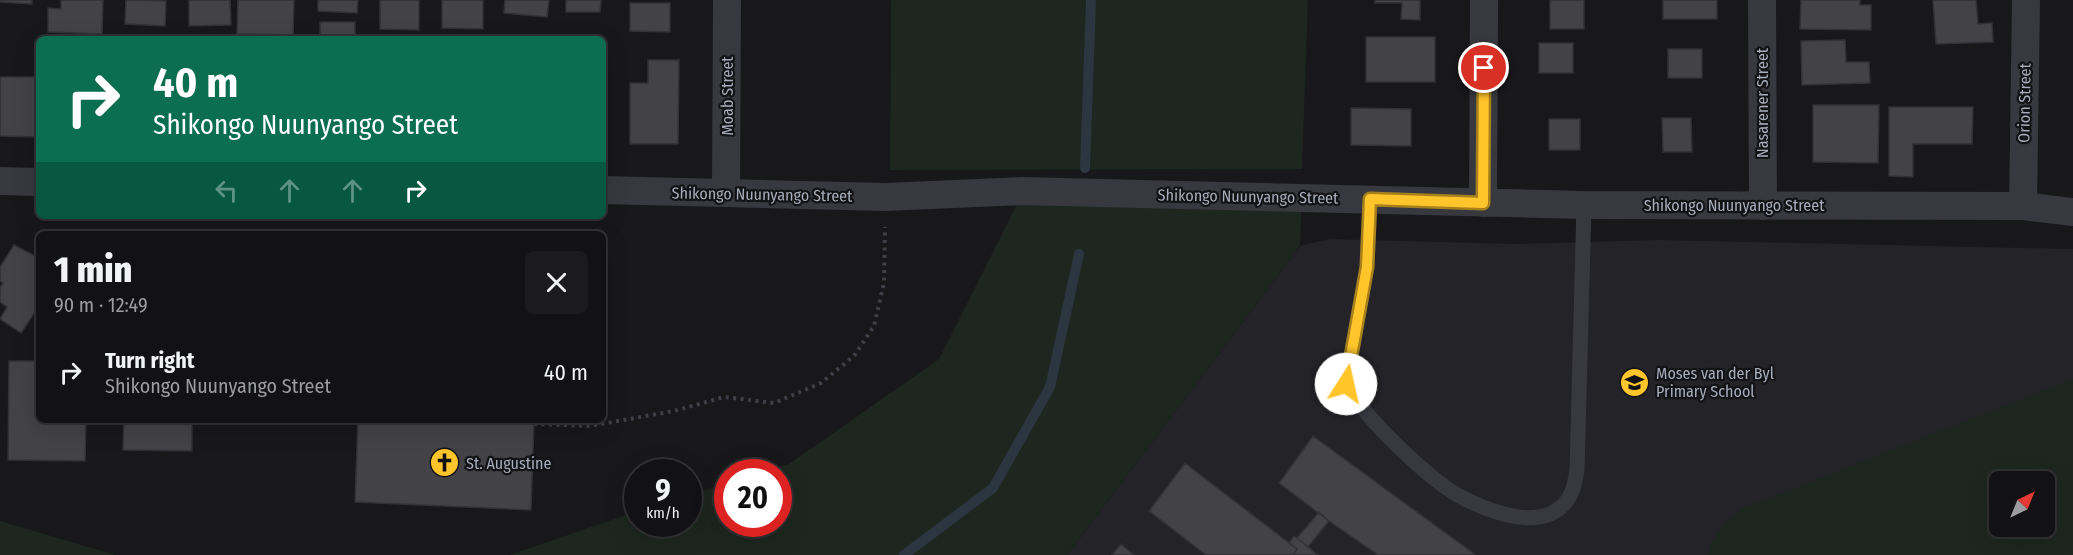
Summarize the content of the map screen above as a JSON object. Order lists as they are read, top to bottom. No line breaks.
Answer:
{"streets":{"street":["Moab Street","Nasarener Street","Orion Street","Shikongo Nuunyango Street"]},"crossings":[["Moab Street","Shikongo Nuunyango Street"],["Nasarener Street","Shikongo Nuunyango Street"],["Orion Street","Shikongo Nuunyango Street"]],"places":{"school or university":["Moses van der Byl Primary School"],"church":["St. Augustine"]},"north":"top right","page":{"turn":["40 m","Shikongo Nuunyango Street"],"heading":["1 min","90 m · 12:49"],"list":[{"name":"Turn right","note":"Shikongo Nuunyango Street","value":"40 m"}],"speed":"9 km/h","limit":"20"}}
